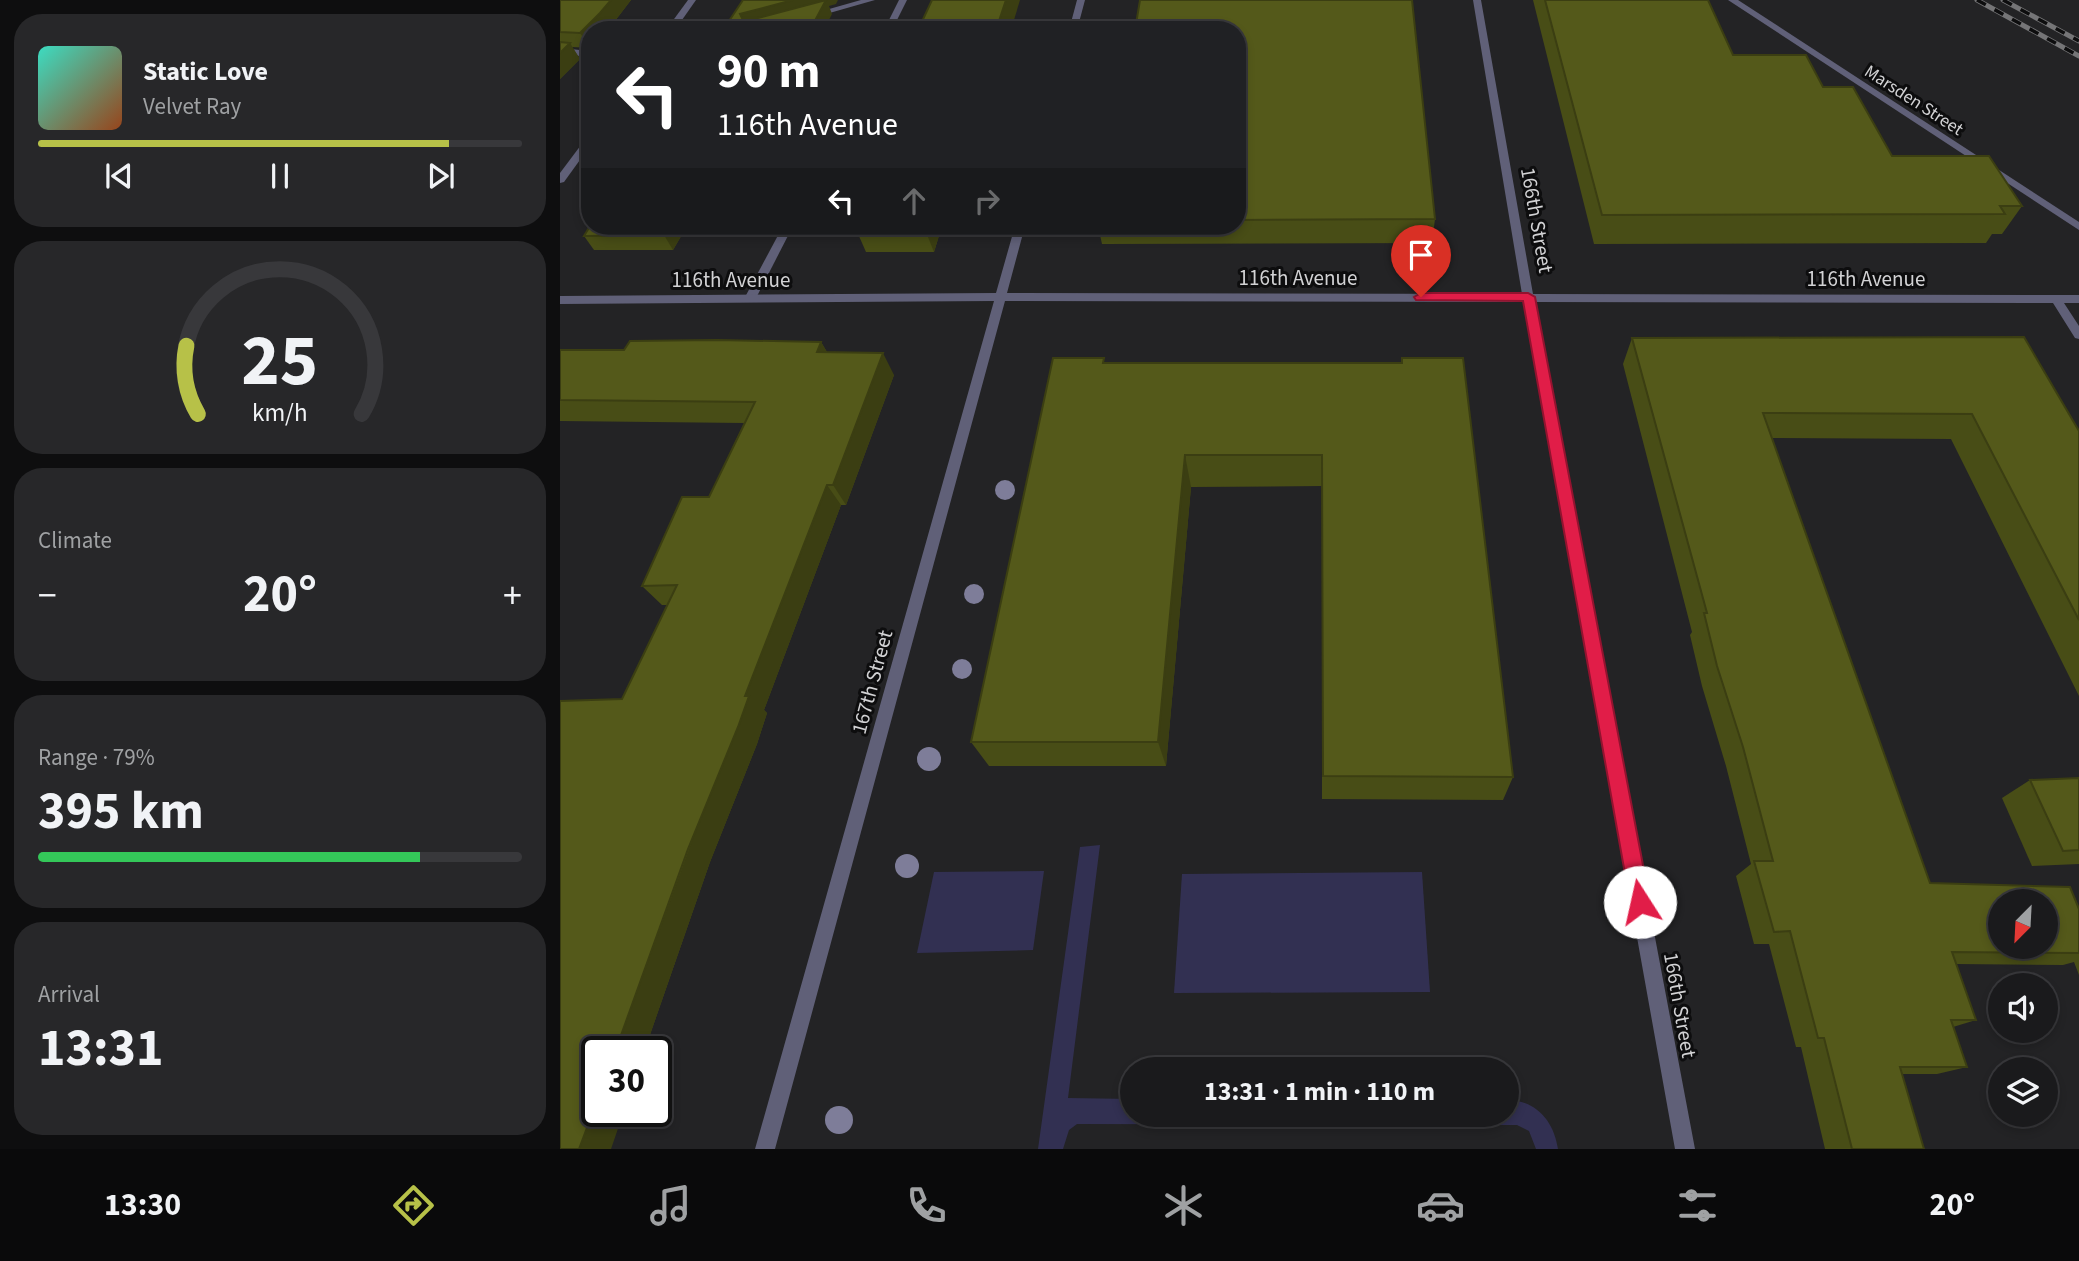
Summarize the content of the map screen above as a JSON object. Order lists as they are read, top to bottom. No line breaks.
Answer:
{"streets":{"street":["Marsden Street","166th Street","116th Avenue","167th Street"]},"crossings":[["166th Street","116th Avenue"],["116th Avenue","167th Street"]],"north":"bottom left","page":{"turn":["90 m","116th Avenue"],"song":["Static Love","Velvet Ray"],"tile":["Climate",["Range · 79%","395 km"],["Arrival","13:31"]],"heat":["−","20°","+"],"limit":"30","trip":"13:31 · 1 min · 110 m","tabs":["13:30","20°"],"gauge":["25","km/h"]}}
